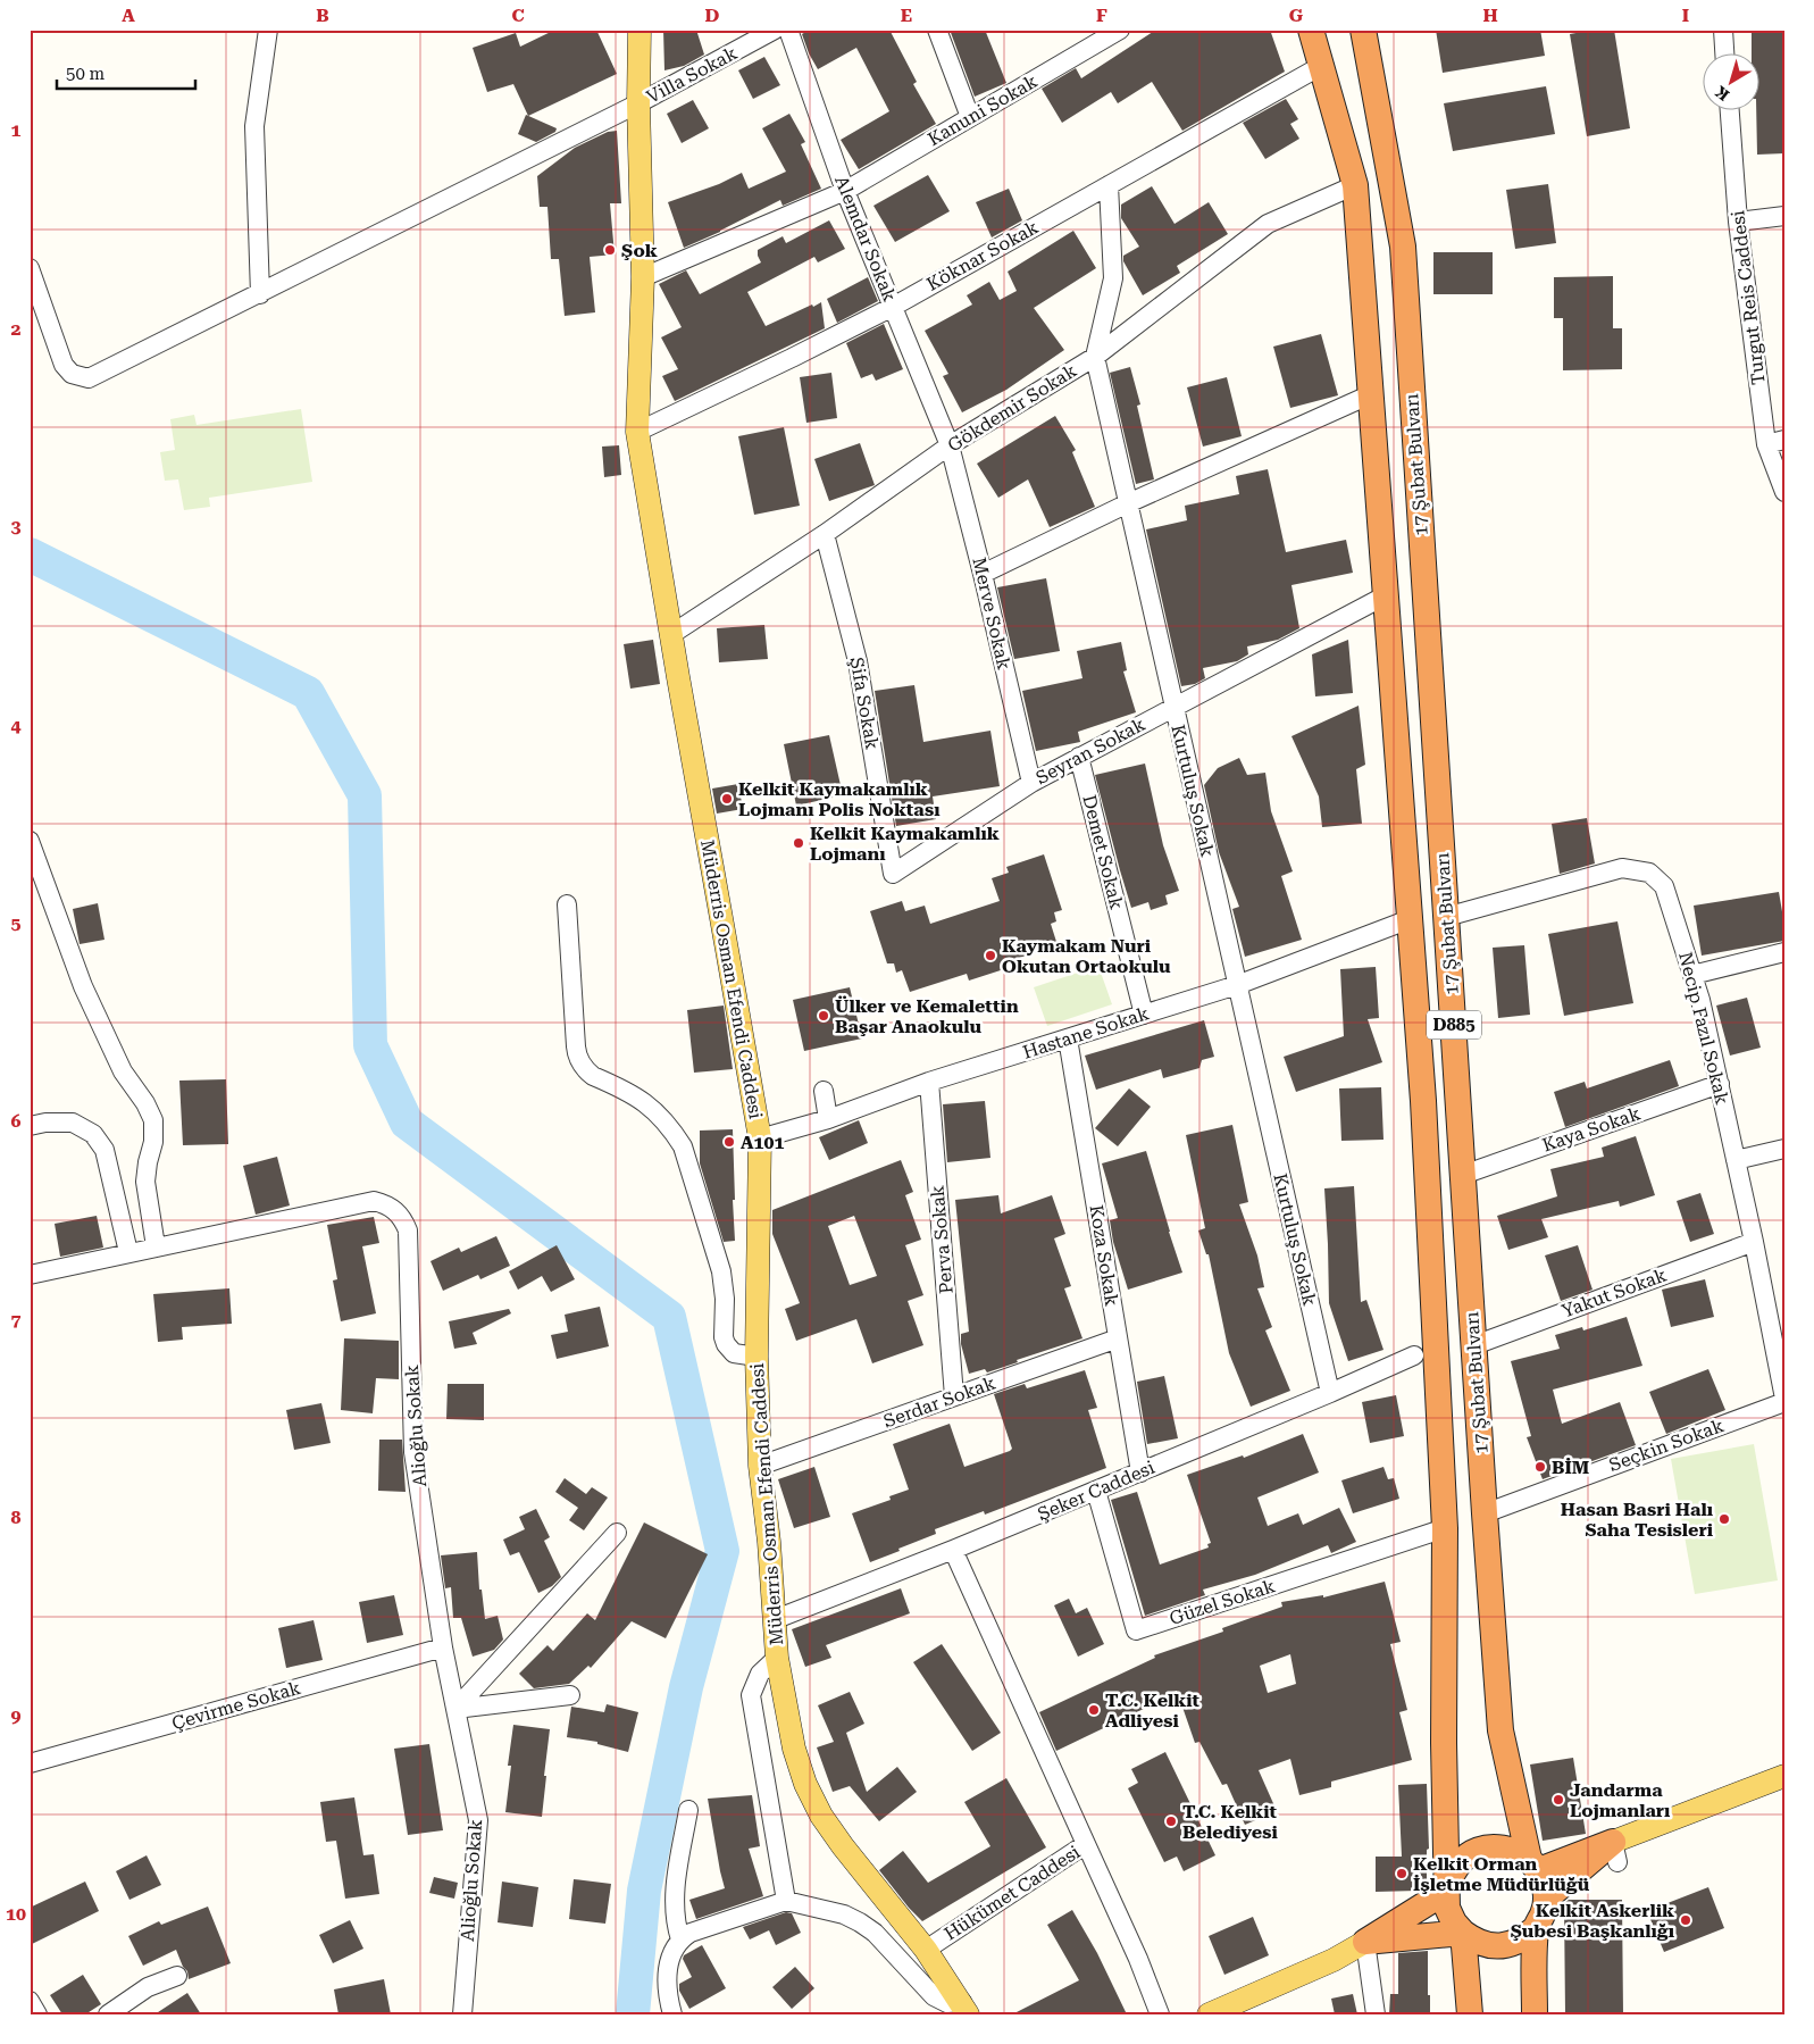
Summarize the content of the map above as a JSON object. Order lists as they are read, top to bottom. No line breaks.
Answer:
{"streets":{"highway":["17 Şubat Bulvarı","D885"],"main road":["Müderris Osman Efendi Caddesi"],"street":["Villa Sokak","Kanuni Sokak","Alemdar Sokak","Köknar Sokak","Turgut Reis Caddesi","Gökdemir Sokak","Merve Sokak","Şifa Sokak","Seyran Sokak","Kurtuluş Sokak","Demet Sokak","Necip Fazıl Sokak","Hastane Sokak","Kaya Sokak","Perva Sokak","Koza Sokak","Yakut Sokak","Serdar Sokak","Alioğlu Sokak","Seçkin Sokak","Şeker Caddesi","Güzel Sokak","Çevirme Sokak","Hükümet Caddesi"]},"crossings":[["Villa Sokak","Müderris Osman Efendi Caddesi"],["Kanuni Sokak","Alemdar Sokak"],["Kanuni Sokak","Müderris Osman Efendi Caddesi"],["Alemdar Sokak","Köknar Sokak"],["Alemdar Sokak","Gökdemir Sokak"],["Alemdar Sokak","Merve Sokak"],["Köknar Sokak","17 Şubat Bulvarı"],["Köknar Sokak","Kurtuluş Sokak"],["Köknar Sokak","Müderris Osman Efendi Caddesi"],["Gökdemir Sokak","17 Şubat Bulvarı"],["Gökdemir Sokak","Merve Sokak"],["Gökdemir Sokak","Şifa Sokak"],["Gökdemir Sokak","Kurtuluş Sokak"],["Gökdemir Sokak","Müderris Osman Efendi Caddesi"],["17 Şubat Bulvarı","Seyran Sokak"],["17 Şubat Bulvarı","Necip Fazıl Sokak"],["17 Şubat Bulvarı","Hastane Sokak"],["17 Şubat Bulvarı","Kaya Sokak"],["17 Şubat Bulvarı","Yakut Sokak"],["17 Şubat Bulvarı","Seçkin Sokak"],["17 Şubat Bulvarı","Güzel Sokak"],["Merve Sokak","Seyran Sokak"],["Şifa Sokak","Seyran Sokak"],["Seyran Sokak","Kurtuluş Sokak"],["Seyran Sokak","Demet Sokak"],["Kurtuluş Sokak","Hastane Sokak"],["Kurtuluş Sokak","Şeker Caddesi"],["Demet Sokak","Hastane Sokak"],["Müderris Osman Efendi Caddesi","Hastane Sokak"],["Müderris Osman Efendi Caddesi","Serdar Sokak"],["Müderris Osman Efendi Caddesi","Şeker Caddesi"],["Müderris Osman Efendi Caddesi","Hükümet Caddesi"],["Necip Fazıl Sokak","Kaya Sokak"],["Necip Fazıl Sokak","Yakut Sokak"],["Necip Fazıl Sokak","Seçkin Sokak"],["Hastane Sokak","Perva Sokak"],["Hastane Sokak","Koza Sokak"],["Perva Sokak","Serdar Sokak"],["Koza Sokak","Serdar Sokak"],["Koza Sokak","Şeker Caddesi"],["Alioğlu Sokak","Çevirme Sokak"],["Şeker Caddesi","Güzel Sokak"]],"places":["Şok","Kelkit Kaymakamlık Lojmanı Polis Noktası","Kelkit Kaymakamlık Lojmanı","Kaymakam Nuri Okutan Ortaokulu","Ülker ve Kemalettin Başar Anaokulu","A101","BİM","Hasan Basri Halı Saha Tesisleri","T.C. Kelkit Adliyesi","Jandarma Lojmanları","T.C. Kelkit Belediyesi","Kelkit Orman İşletme Müdürlüğü","Kelkit Askerlik Şubesi Başkanlığı"],"scale_bar":"50 m","north":"bottom left","grid":{"columns":["A","B","C","D","E","F","G","H","I"],"rows":["1","2","3","4","5","6","7","8","9","10"]}}
